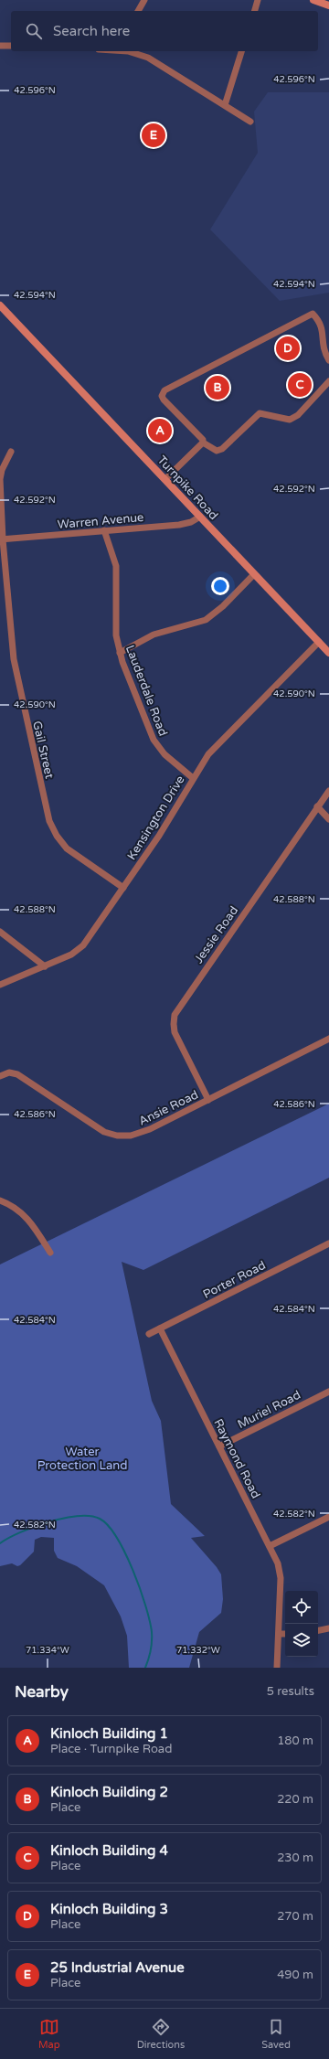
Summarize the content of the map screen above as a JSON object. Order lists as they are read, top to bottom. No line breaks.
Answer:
{"streets":{"main road":["Turnpike Road"],"street":["Warren Avenue","Lauderdale Road","Gail Street","Kensington Drive","Jessie Road","Ansie Road","Porter Road","Muriel Road","Raymond Road"]},"crossings":[["Turnpike Road","Warren Avenue"],["Turnpike Road","Kensington Drive"],["Warren Avenue","Lauderdale Road"],["Warren Avenue","Gail Street"],["Lauderdale Road","Kensington Drive"],["Gail Street","Kensington Drive"],["Jessie Road","Ansie Road"],["Porter Road","Raymond Road"],["Muriel Road","Raymond Road"]],"parks":["Water Protection Land"],"page":{"search":"Search here","pins":["E","D","C","B","A"],"heading":["Nearby","5 results"],"list":[{"mark":"A","name":"Kinloch Building 1","note":"Place · Turnpike Road","value":"180 m"},{"mark":"B","name":"Kinloch Building 2","note":"Place","value":"220 m"},{"mark":"C","name":"Kinloch Building 4","note":"Place","value":"230 m"},{"mark":"D","name":"Kinloch Building 3","note":"Place","value":"270 m"},{"mark":"E","name":"25 Industrial Avenue","note":"Place","value":"490 m"}],"nav":["Map","Directions","Saved"]},"coordinates":["42.596°N","42.594°N","42.592°N","42.590°N","42.588°N","42.586°N","42.584°N","42.582°N","71.334°W","71.332°W"]}
